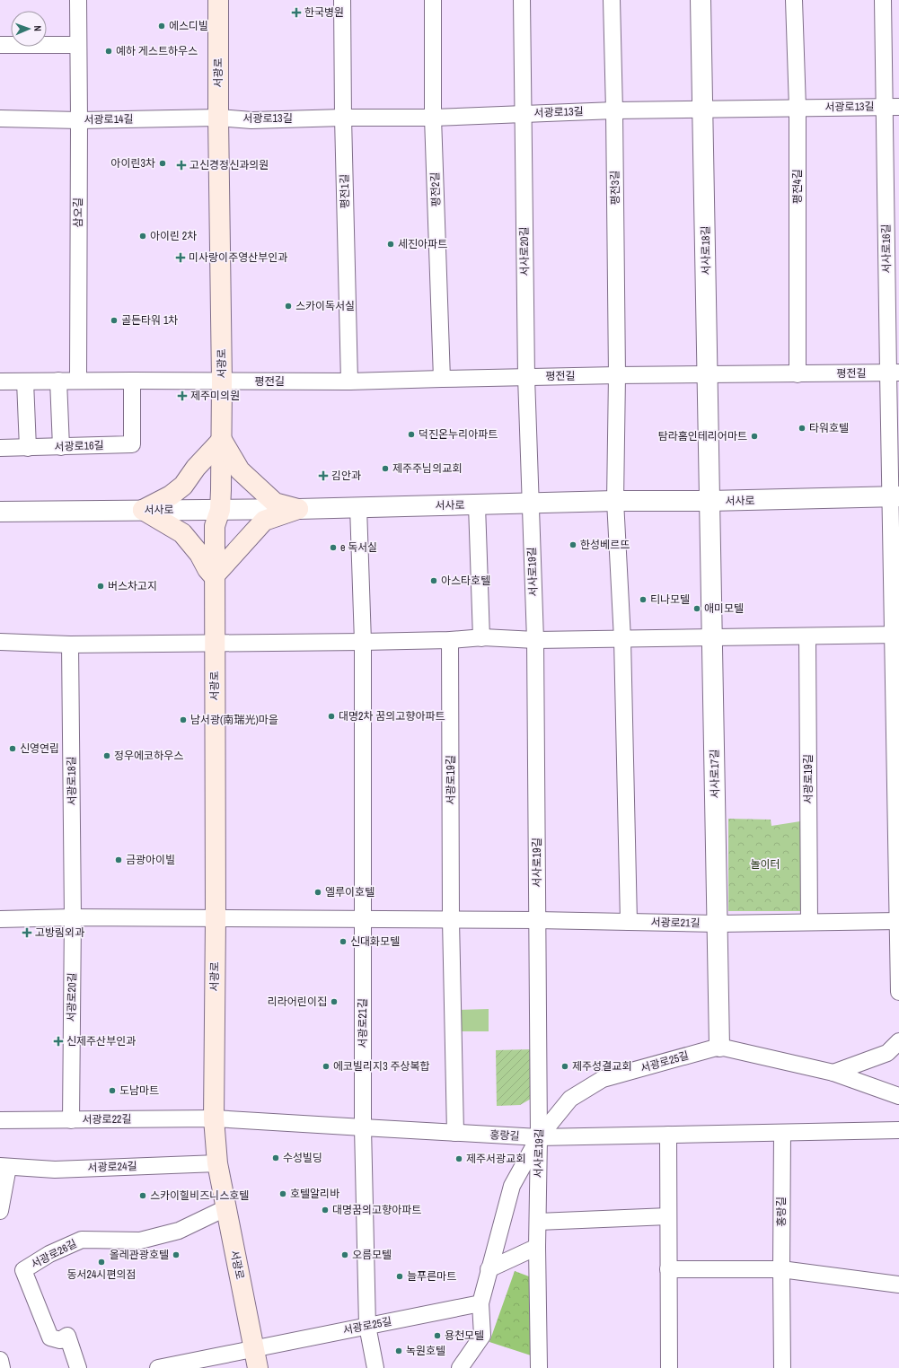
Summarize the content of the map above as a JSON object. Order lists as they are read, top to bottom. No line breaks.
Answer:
{"streets":{"main road":["서광로"],"street":["서광로13길","서광로14길","평전4길","평전3길","평전2길","평전1길","삼오길","서사로16길","서사로18길","서사로20길","평전길","서광로16길","서사로","서사로19길","서사로17길","서광로19길","서광로18길","서광로21길","서광로20길","서광로25길","서광로22길","홍랑길","서광로24길","서광로26길"]},"crossings":[["서광로","서광로13길"],["서광로","서광로14길"],["서광로","평전길"],["서광로","서사로"],["서광로","서광로21길"],["서광로","서광로25길"],["서광로","서광로22길"],["서광로","홍랑길"],["서광로","서광로24길"],["서광로","서광로26길"],["서광로13길","서광로14길"],["서광로13길","평전4길"],["서광로13길","평전3길"],["서광로13길","평전2길"],["서광로13길","평전1길"],["서광로13길","서사로16길"],["서광로13길","서사로18길"],["서광로13길","서사로20길"],["서광로14길","삼오길"],["평전4길","평전길"],["평전3길","평전길"],["평전3길","서사로"],["평전2길","평전길"],["평전1길","평전길"],["서사로16길","평전길"],["서사로16길","서사로"],["서사로16길","서광로21길"],["서사로18길","평전길"],["서사로18길","서사로"],["서사로18길","서사로17길"],["서사로20길","평전길"],["서사로20길","서사로"],["서사로20길","서사로19길"],["서사로","서사로19길"],["서사로","서사로17길"],["서사로19길","서광로21길"],["서사로19길","서광로25길"],["서사로19길","홍랑길"],["서사로17길","서광로21길"],["서사로17길","서광로25길"],["서광로19길","서광로21길"],["서광로18길","서광로20길"],["서광로21길","홍랑길"],["서광로20길","서광로22길"],["서광로25길","홍랑길"],["서광로22길","홍랑길"]],"parks":["놀이터"],"places":{"health":["한국병원","고신경정신과의원","미사랑이주영산부인과","제주미의원","김안과","고방림외과","신제주산부인과"],"other":["에스디빌","예하 게스트하우스","아이린3차","아이린 2차","세진아파트","스카이독서실","골든타워 1차","타워호텔","덕진온누리아파트","탐라홈인테리어마트","제주주님의교회","한성베르뜨","e 독서실","아스타호텔","버스차고지","티나모텔","애미모텔","대명2차 꿈의고향아파트","남서광(南瑞光)마을","신영연립","정우에코하우스","금광아이빌","엘루이호텔","신대화모텔","리라어린이집","에코빌리지3 주상복합","제주성결교회","도남마트","수성빌딩","제주서광교회","호텔알리바","스카이힐비즈니스호텔","대명꿈의고향아파트","올레관광호텔","오름모텔","동서24시편의점","늘푸른마트","용천모텔","녹원호텔"]},"north":"right"}
